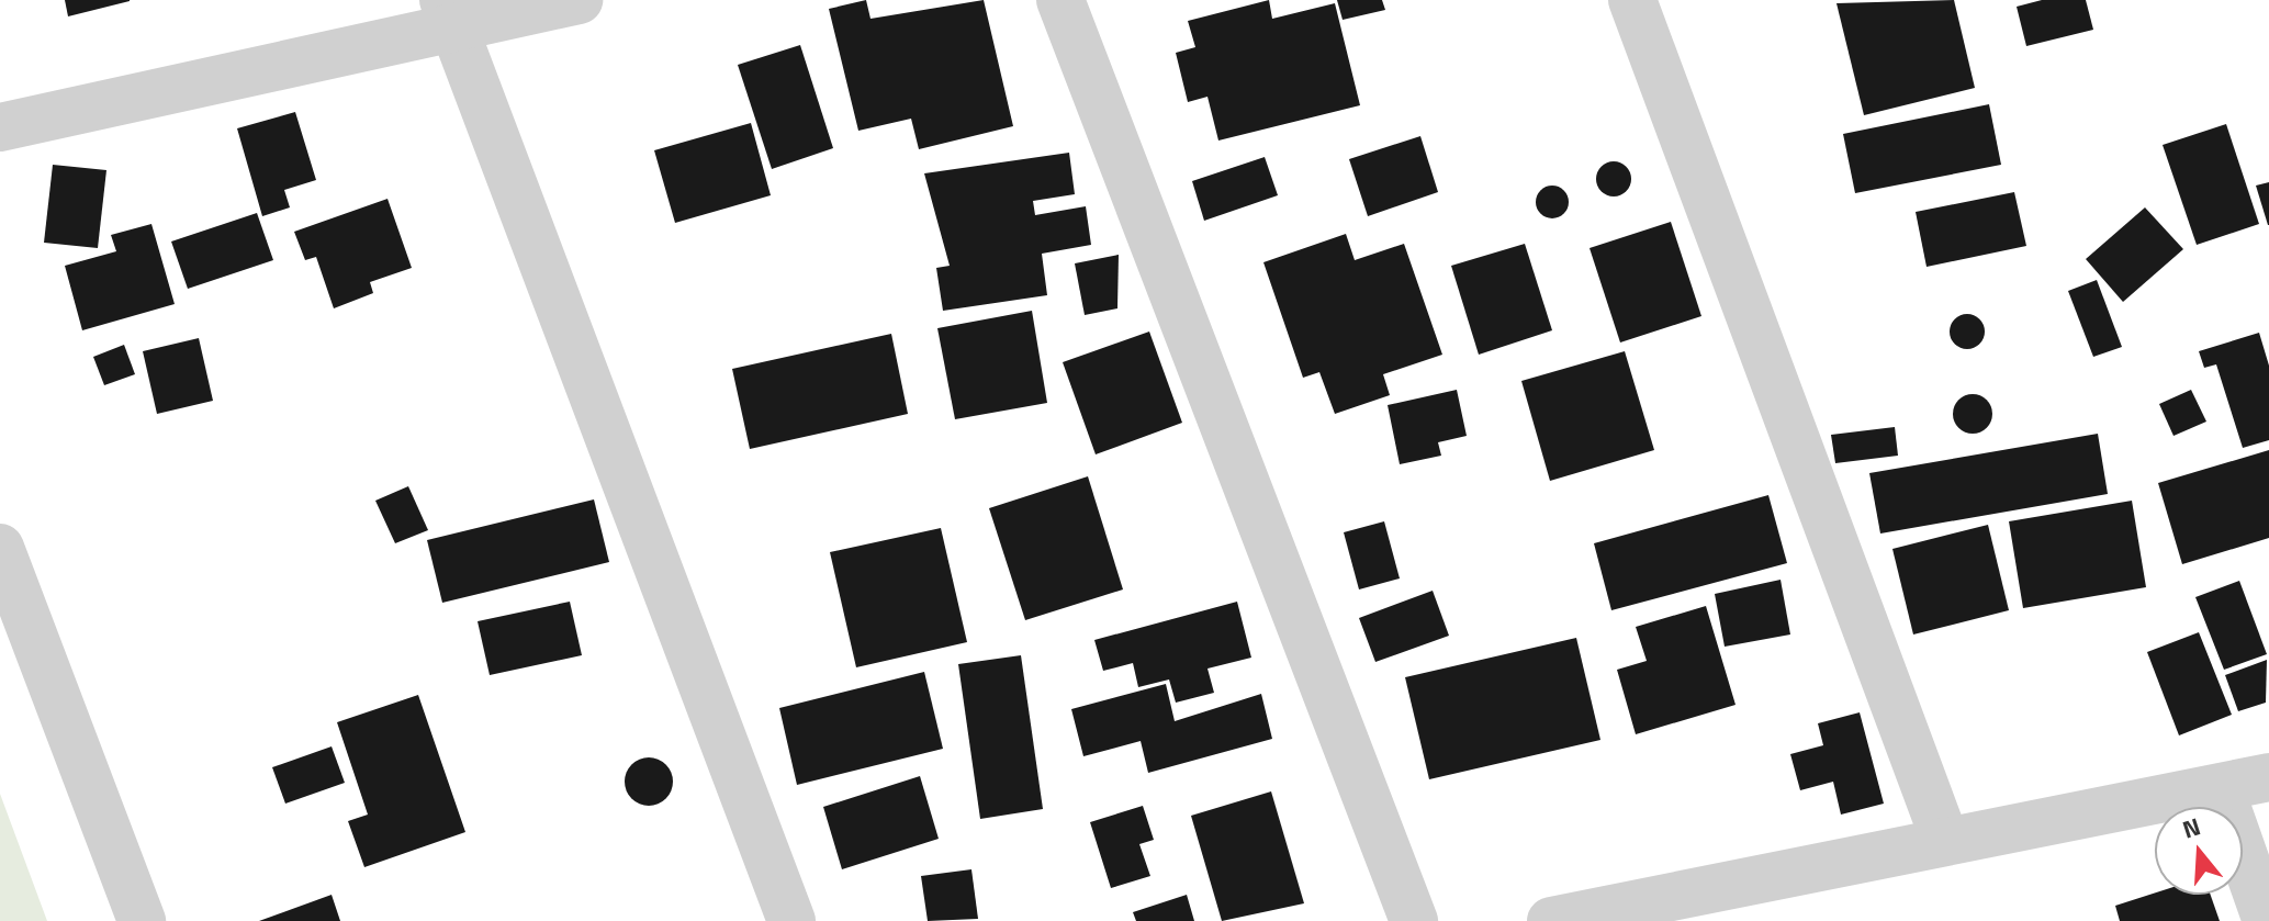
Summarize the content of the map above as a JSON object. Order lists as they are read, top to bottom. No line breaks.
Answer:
{"north":"top"}
